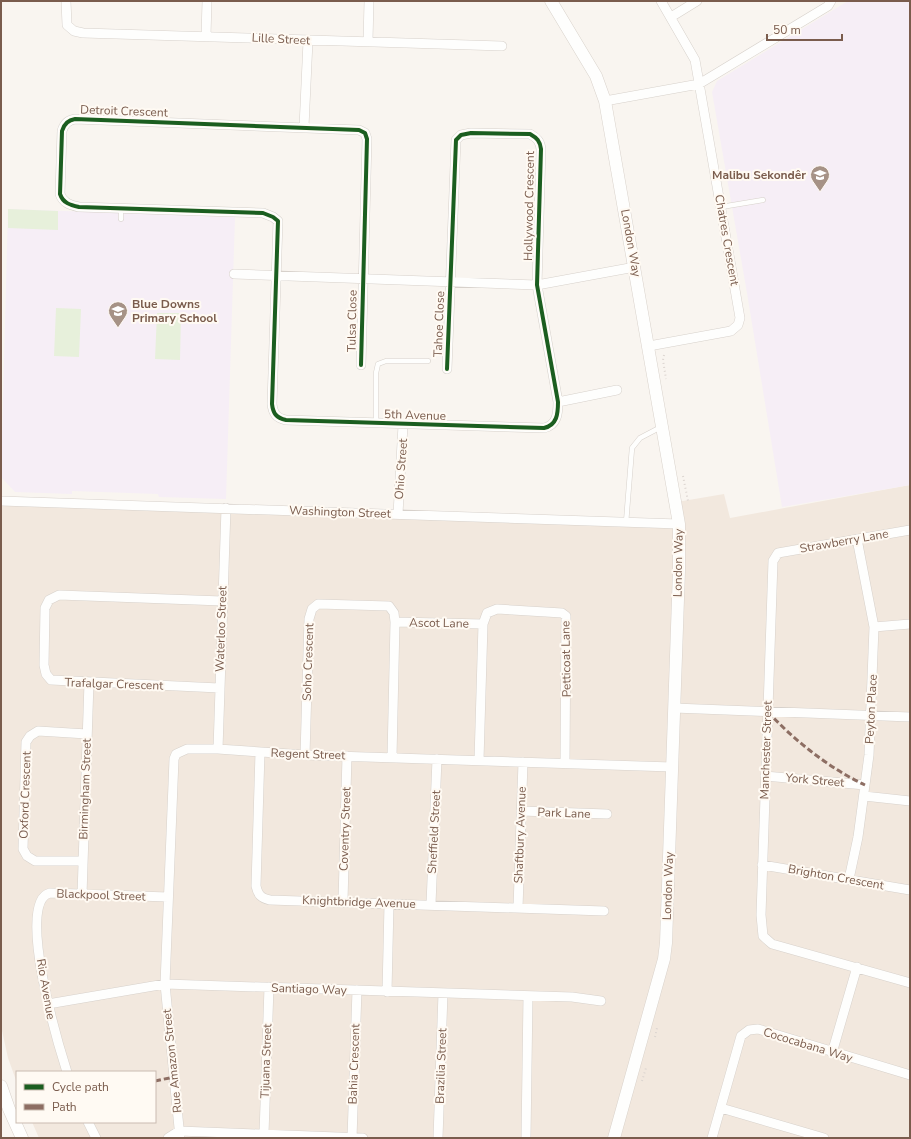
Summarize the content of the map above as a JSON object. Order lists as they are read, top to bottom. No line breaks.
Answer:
{"streets":{"street":["Lille Street","Detroit Crescent","Hollywood Crescent","Chatres Crescent","London Way","Tulsa Close","Tahoe Close","5th Avenue","Ohio Street","Washington Street","Strawberry Lane","Ascot Lane","Waterloo Street","Petticoat Lane","Soho Crescent","Trafalgar Crescent","Peyton Place","Manchester Street","Regent Street","York Street","Birmingham Street","Oxford Crescent","Park Lane","Coventry Street","Sheffield Street","Shaftbury Avenue","Brighton Crescent","Blackpool Street","Knightbridge Avenue","Rio Avenue","Santiago Way","Cococabana Way","Rue Amazon Street","Tijuana Street","Bahia Crescent","Brazilia Street"]},"crossings":[["Detroit Crescent","Tulsa Close"],["Detroit Crescent","5th Avenue"],["Hollywood Crescent","Tahoe Close"],["Hollywood Crescent","5th Avenue"],["Chatres Crescent","London Way"],["London Way","Washington Street"],["London Way","Regent Street"],["5th Avenue","Ohio Street"],["Ohio Street","Washington Street"],["Washington Street","Waterloo Street"],["Strawberry Lane","Peyton Place"],["Strawberry Lane","Manchester Street"],["Ascot Lane","Petticoat Lane"],["Ascot Lane","Soho Crescent"],["Waterloo Street","Trafalgar Crescent"],["Waterloo Street","Regent Street"],["Petticoat Lane","Regent Street"],["Soho Crescent","Regent Street"],["Trafalgar Crescent","Birmingham Street"],["Peyton Place","York Street"],["Peyton Place","Brighton Crescent"],["Manchester Street","York Street"],["Manchester Street","Brighton Crescent"],["Regent Street","Coventry Street"],["Regent Street","Sheffield Street"],["Regent Street","Shaftbury Avenue"],["Regent Street","Blackpool Street"],["Regent Street","Knightbridge Avenue"],["Regent Street","Santiago Way"],["Regent Street","Rue Amazon Street"],["Birmingham Street","Oxford Crescent"],["Birmingham Street","Blackpool Street"],["Park Lane","Shaftbury Avenue"],["Coventry Street","Knightbridge Avenue"],["Sheffield Street","Knightbridge Avenue"],["Shaftbury Avenue","Knightbridge Avenue"],["Blackpool Street","Rio Avenue"],["Rio Avenue","Santiago Way"],["Santiago Way","Rue Amazon Street"],["Santiago Way","Tijuana Street"],["Santiago Way","Bahia Crescent"],["Santiago Way","Brazilia Street"]],"places":{"school or university":["Malibu Sekondêr","Blue Downs Primary School"]},"legend":["Cycle path","Path"],"scale_bar":"50 m"}
